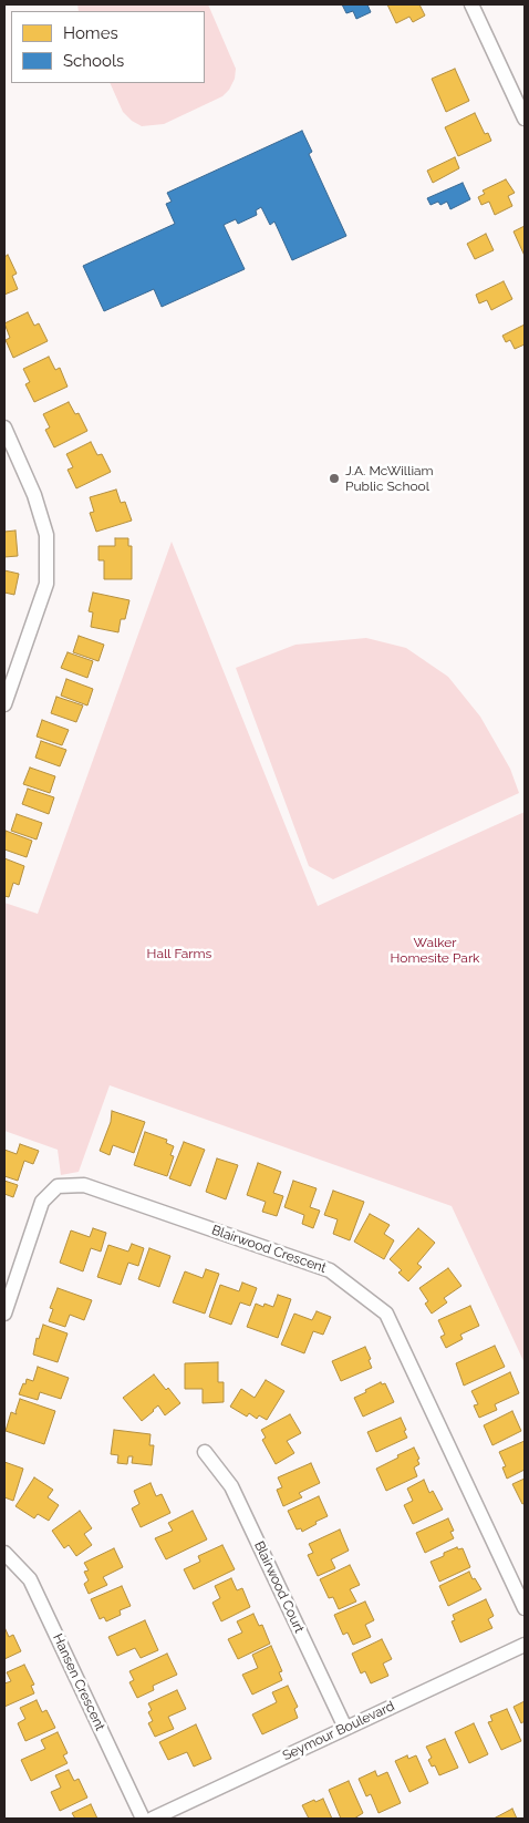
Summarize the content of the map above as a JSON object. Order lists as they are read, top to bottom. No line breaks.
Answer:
{"streets":{"street":["Blairwood Crescent","Blairwood Court","Hansen Crescent","Seymour Boulevard"]},"crossings":[["Blairwood Court","Seymour Boulevard"]],"parks":["Walker Homesite Park","Hall Farms"],"places":["J.A. McWilliam Public School"],"legend":["Homes","Schools"]}
